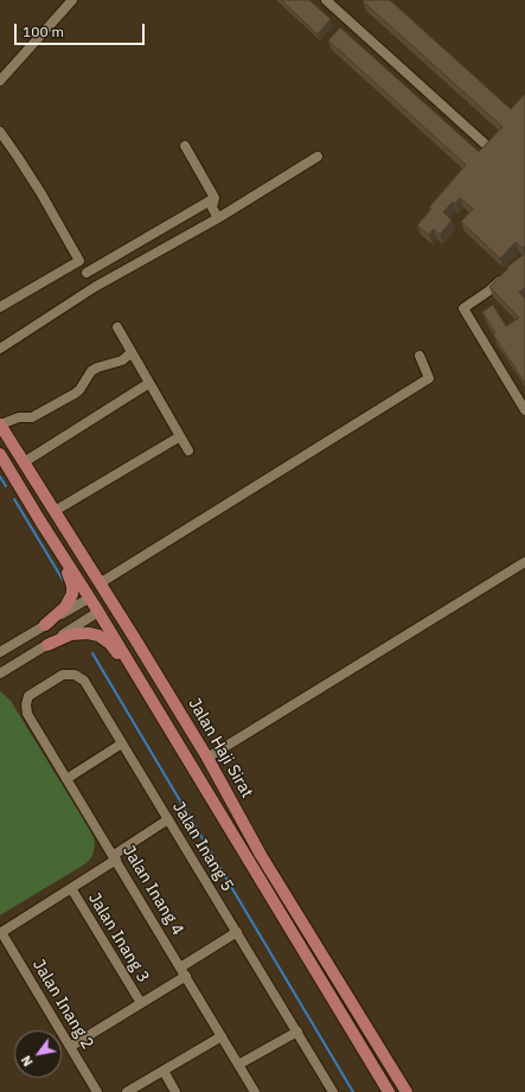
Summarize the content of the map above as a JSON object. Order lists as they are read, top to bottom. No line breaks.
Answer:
{"streets":{"main road":["Jalan Haji Sirat"],"street":["Jalan Inang 5","Jalan Inang 4","Jalan Inang 3","Jalan Inang 2"]},"crossings":[["Jalan Inang 5","Jalan Inang 4"]],"scale_bar":"100 m","north":"bottom left"}
